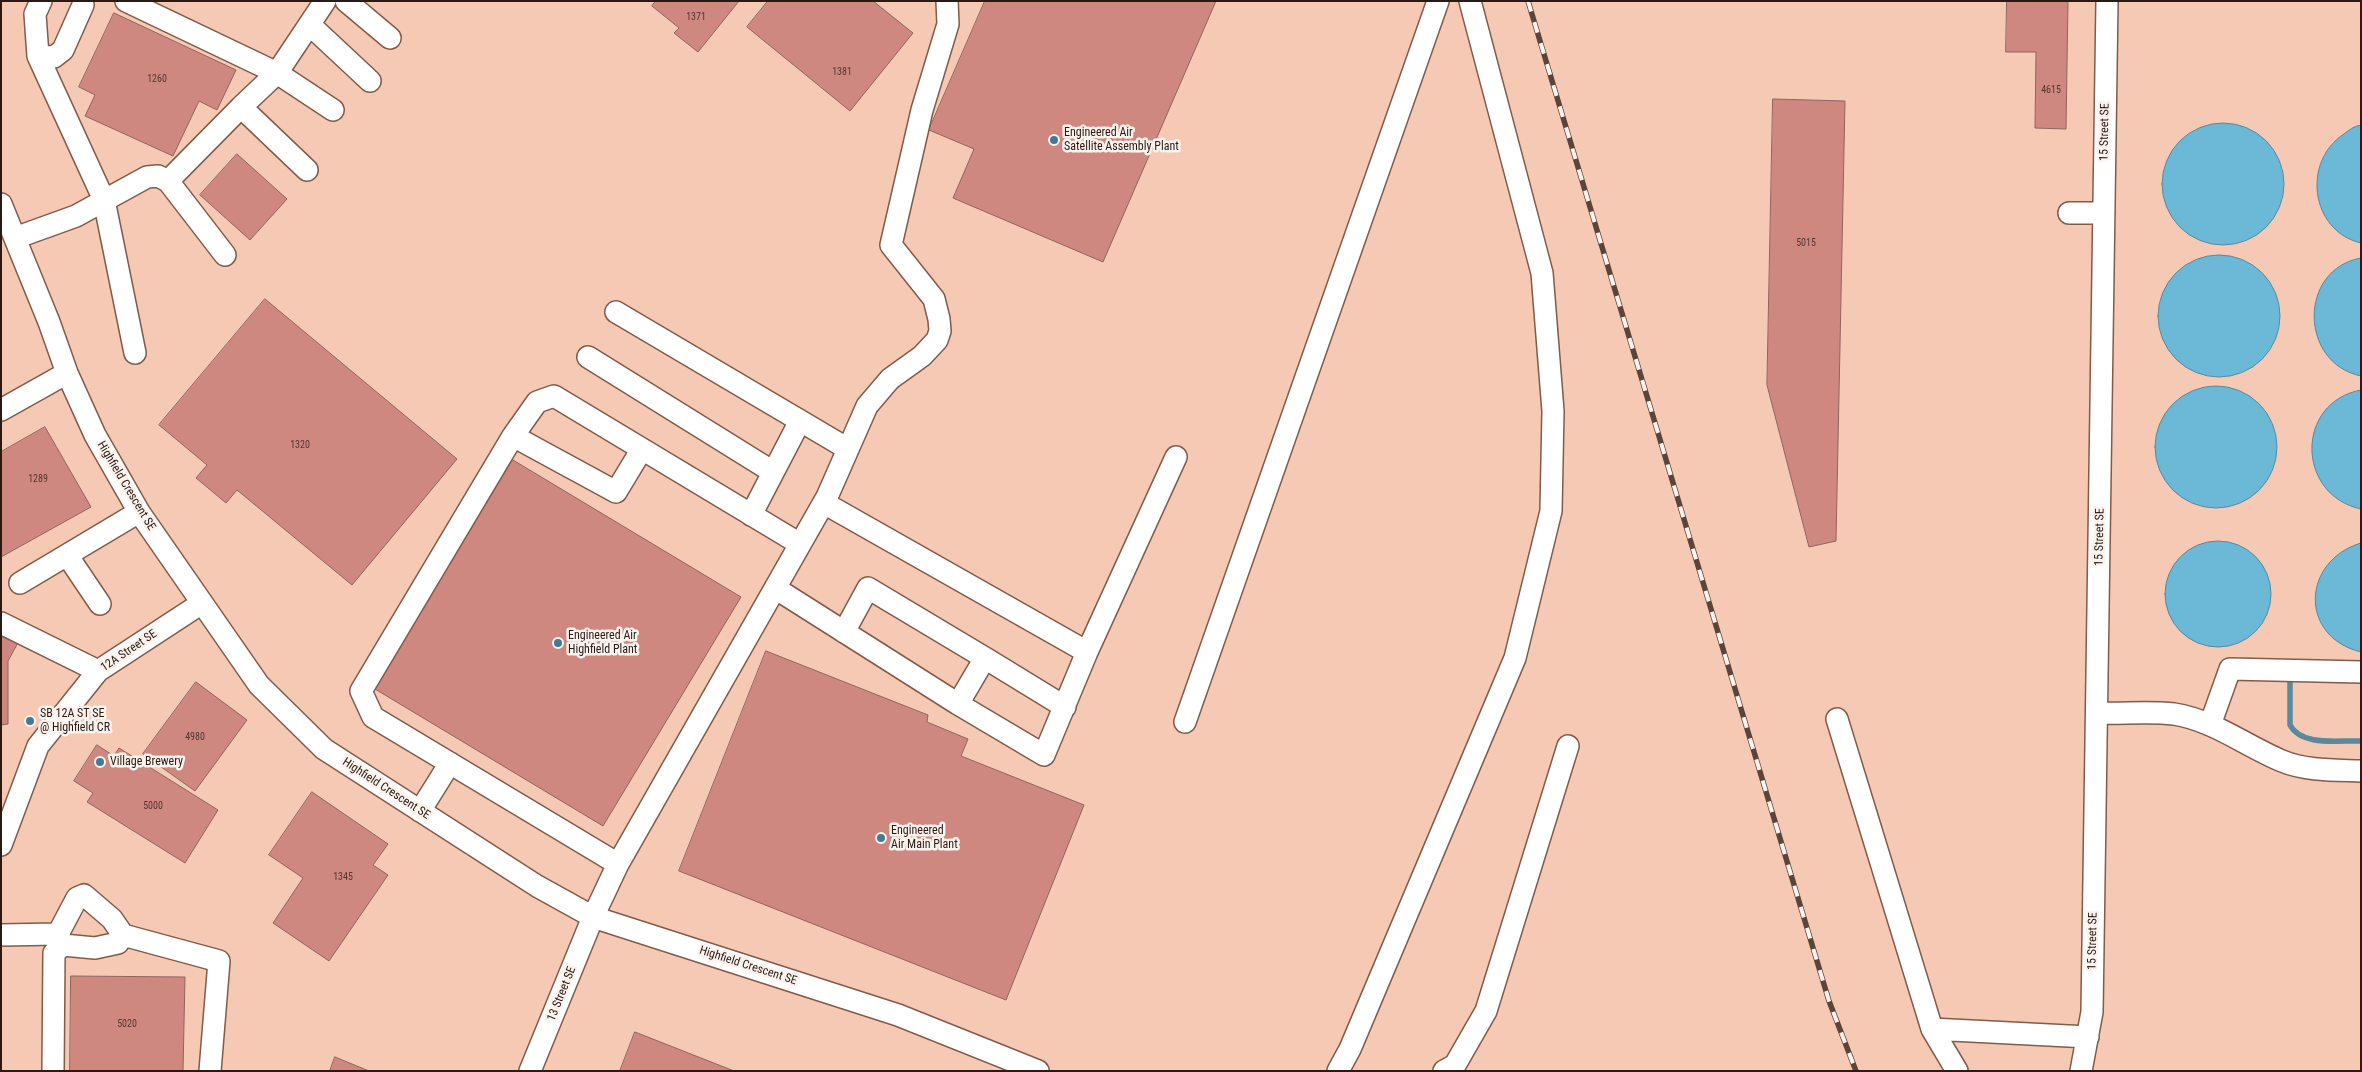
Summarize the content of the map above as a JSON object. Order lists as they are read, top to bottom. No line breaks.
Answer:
{"streets":{"street":["15 Street SE","Highfield Crescent SE","12A Street SE","13 Street SE"]},"crossings":[["Highfield Crescent SE","12A Street SE"],["Highfield Crescent SE","13 Street SE"]],"places":["Engineered Air Satellite Assembly Plant","Engineered Air Highfield Plant","SB 12A ST SE @ Highfield CR","Village Brewery","Engineered Air Main Plant"],"house_numbers":["1371","1381","1260","4615","5015","1320","1289","4980","5000","1345","5020"]}
